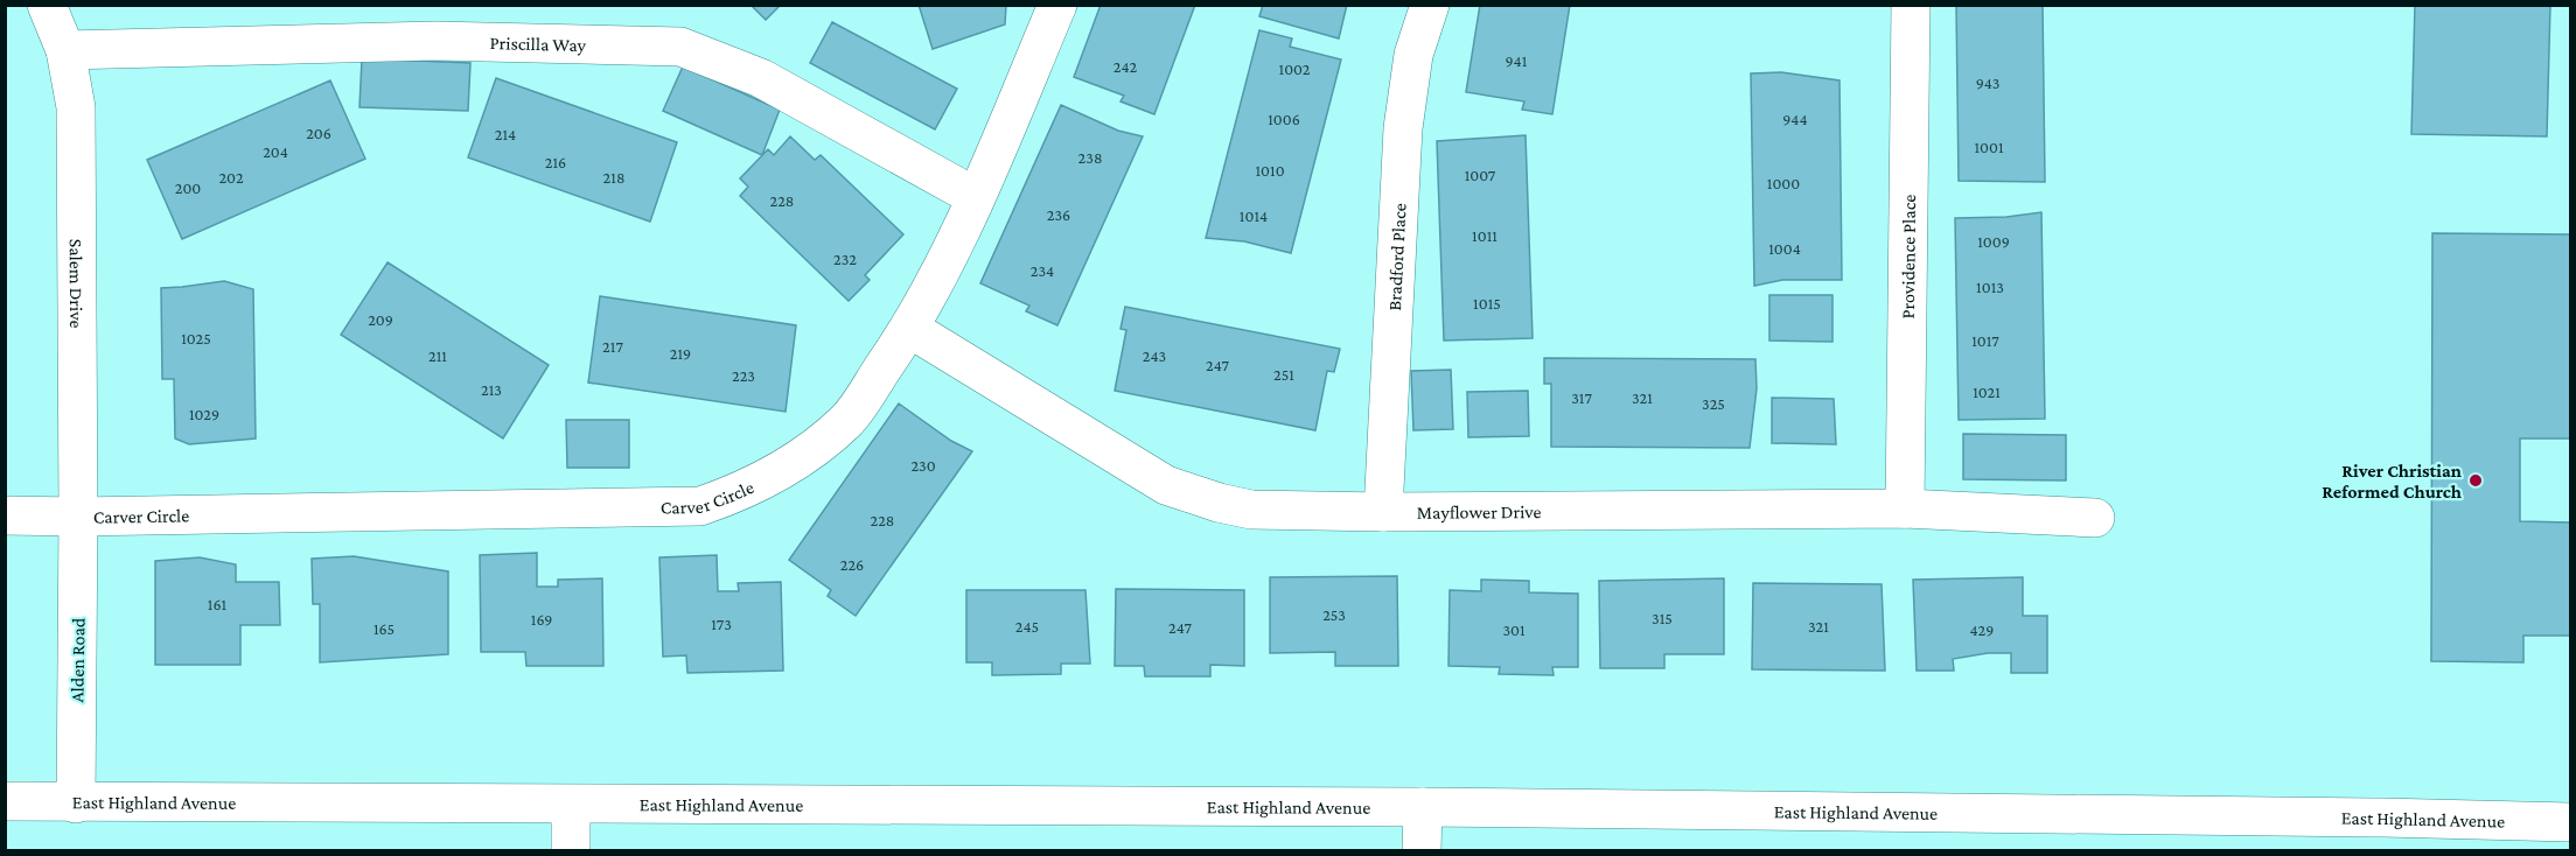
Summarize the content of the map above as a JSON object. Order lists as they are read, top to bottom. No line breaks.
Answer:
{"streets":{"street":["Priscilla Way","Providence Place","Bradford Place","Salem Drive","Carver Circle","Mayflower Drive","Alden Road","East Highland Avenue"]},"crossings":[["Priscilla Way","Salem Drive"],["Priscilla Way","Carver Circle"],["Providence Place","Mayflower Drive"],["Bradford Place","Mayflower Drive"],["Salem Drive","Carver Circle"],["Salem Drive","Alden Road"],["Carver Circle","Mayflower Drive"],["Carver Circle","Alden Road"],["Alden Road","East Highland Avenue"]],"places":["River Christian Reformed Church"],"house_numbers":["941","242","1002","943","1006","944","206","214","1001","204","238","216","1010","1007","202","218","1000","200","228","236","1014","1011","1009","1004","232","234","1013","1015","209","1025","1017","217","219","211","243","247","251","223","213","1021","317","321","325","1029","230","228","226","161","253","315","169","173","245","321","247","165","301","429"]}
